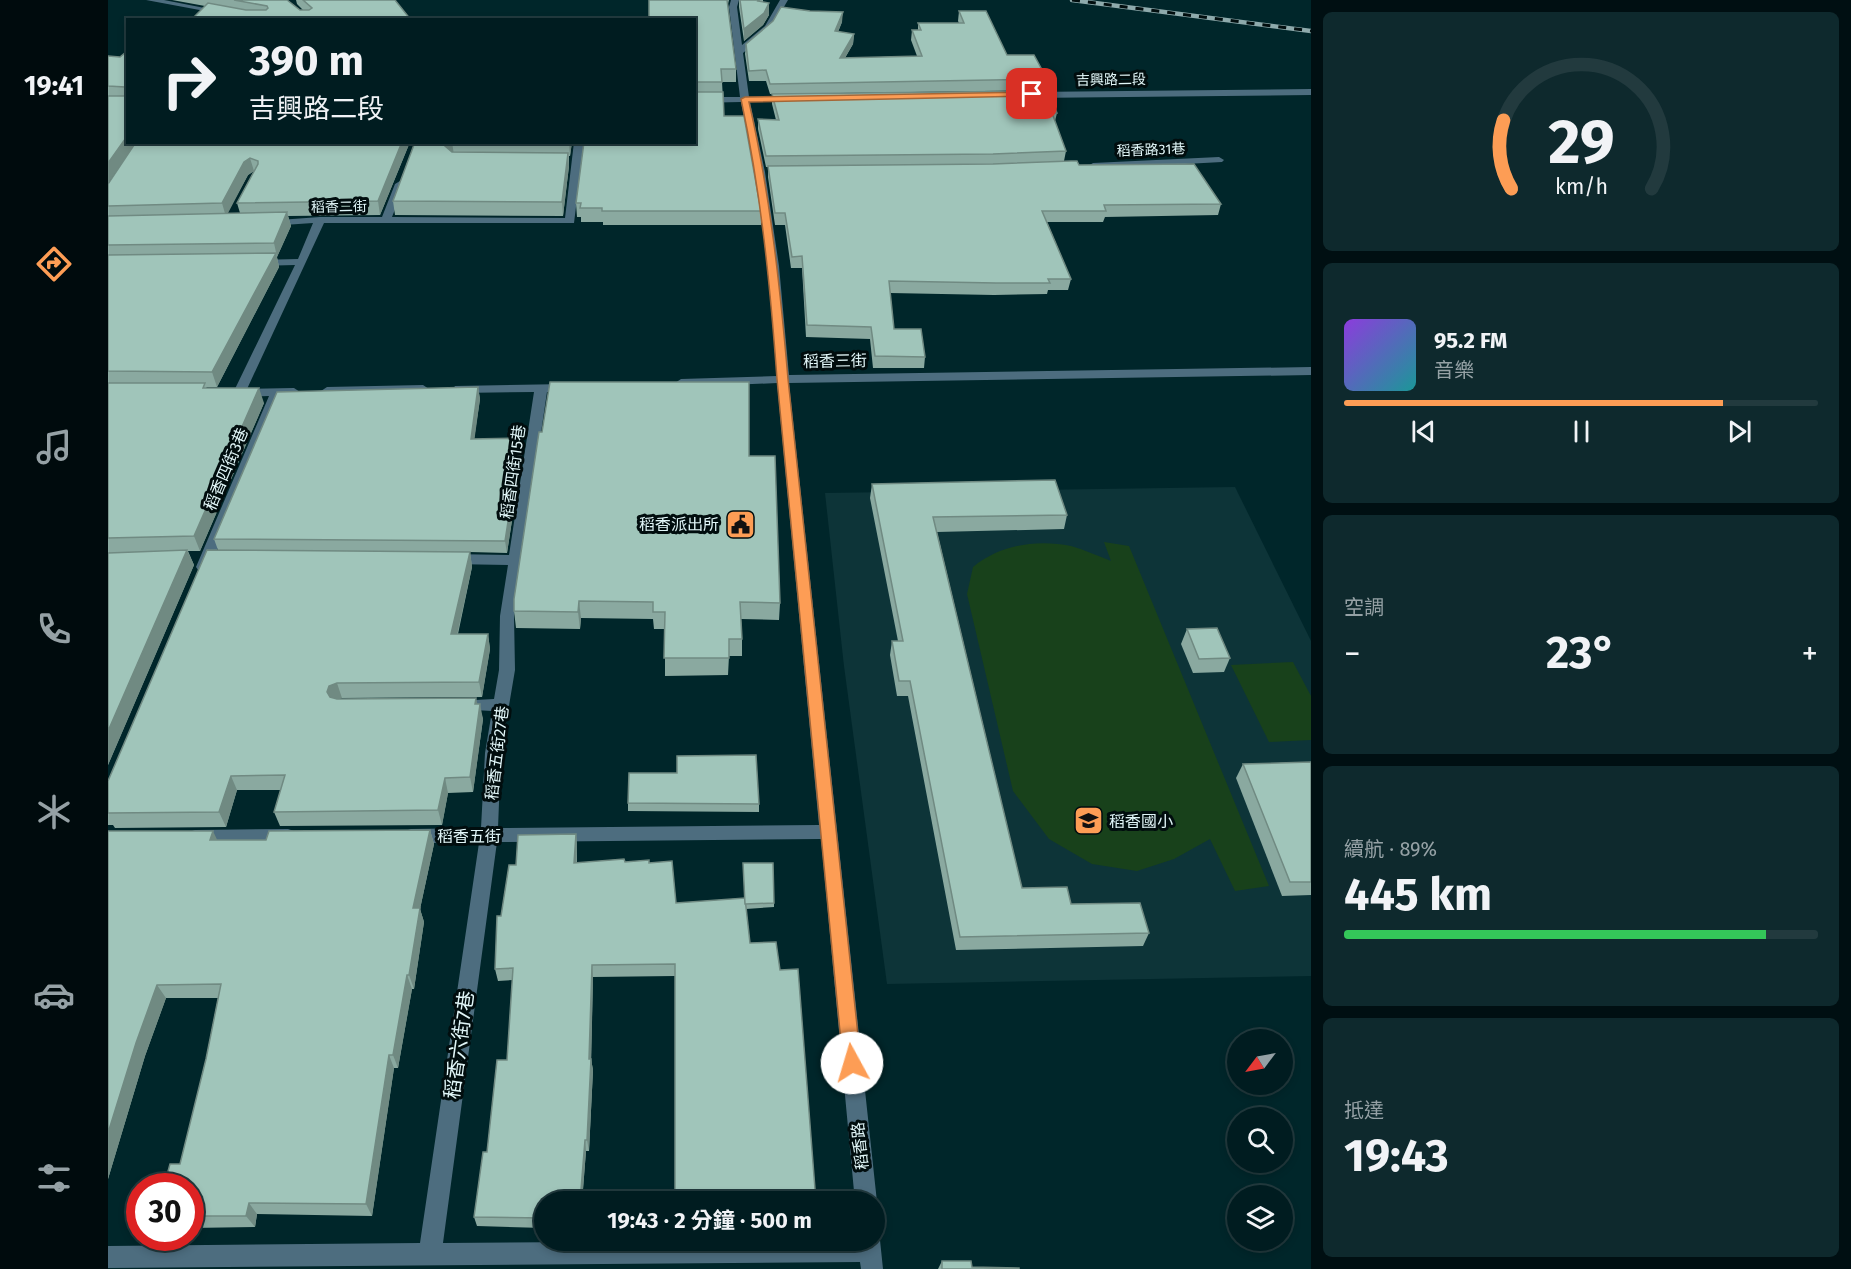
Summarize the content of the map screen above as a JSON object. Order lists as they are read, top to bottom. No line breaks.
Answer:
{"streets":{"street":["吉興路二段","稻香路31巷","稻香二街","稻香三街","稻香四街3巷","稻香四街15巷","稻香五街27巷","稻香五街","稻香六街7巷","稻香路"]},"crossings":[["稻香三街","稻香路"],["稻香四街15巷","稻香五街27巷"],["稻香五街27巷","稻香五街"],["稻香五街27巷","稻香六街7巷"],["稻香五街","稻香六街7巷"],["稻香五街","稻香路"]],"places":{"public building":["稻香派出所"],"school or university":["稻香國小"]},"north":"bottom left","page":{"tabs":"19:41","turn":["390 m","吉興路二段"],"song":["95.2 FM","音樂"],"tile":["空調",["續航 · 89%","445 km"],["抵達","19:43"]],"heat":["−","23°","+"],"limit":"30","trip":"19:43 · 2 分鐘 · 500 m","gauge":["29","km/h"]}}
